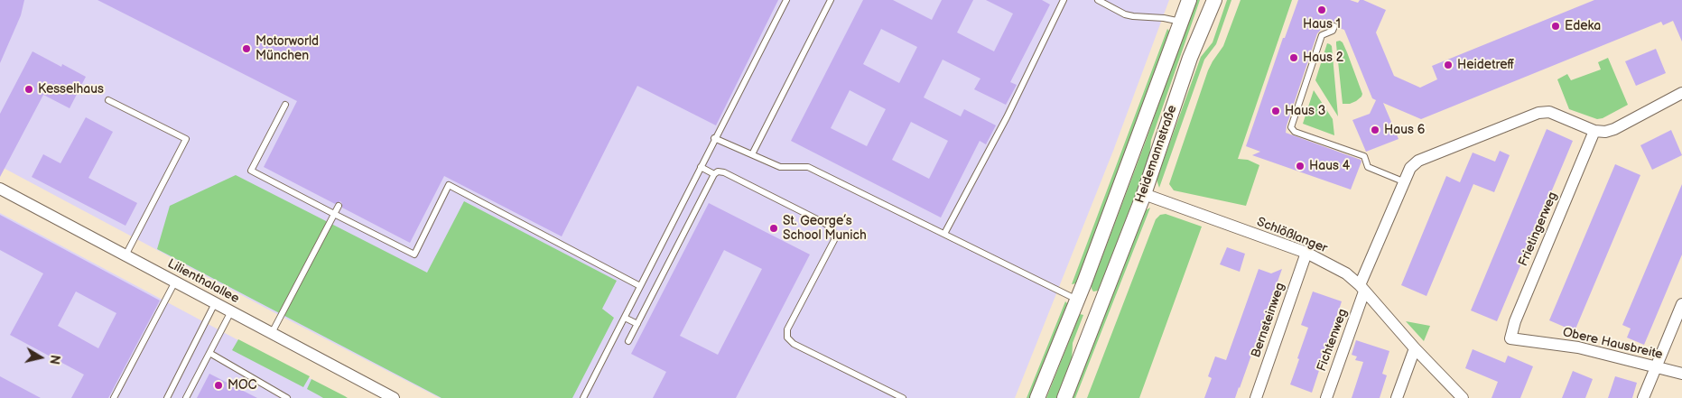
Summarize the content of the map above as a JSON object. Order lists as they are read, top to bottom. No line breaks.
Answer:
{"streets":{"main road":["Heidemannstraße"],"street":["Frietingerweg","Schlößlanger","Lilienthalallee","Bernsteinweg","Fichtenweg","Obere Hausbreite"]},"crossings":[["Heidemannstraße","Schlößlanger"],["Frietingerweg","Fichtenweg"],["Frietingerweg","Obere Hausbreite"],["Schlößlanger","Bernsteinweg"],["Schlößlanger","Fichtenweg"]],"places":["Haus 1","Edeka","Motorworld München","Haus 2","Heidetreff","Kesselhaus","Haus 3","Haus 6","Haus 4","St. George’s School Munich","MOC"],"north":"right"}
